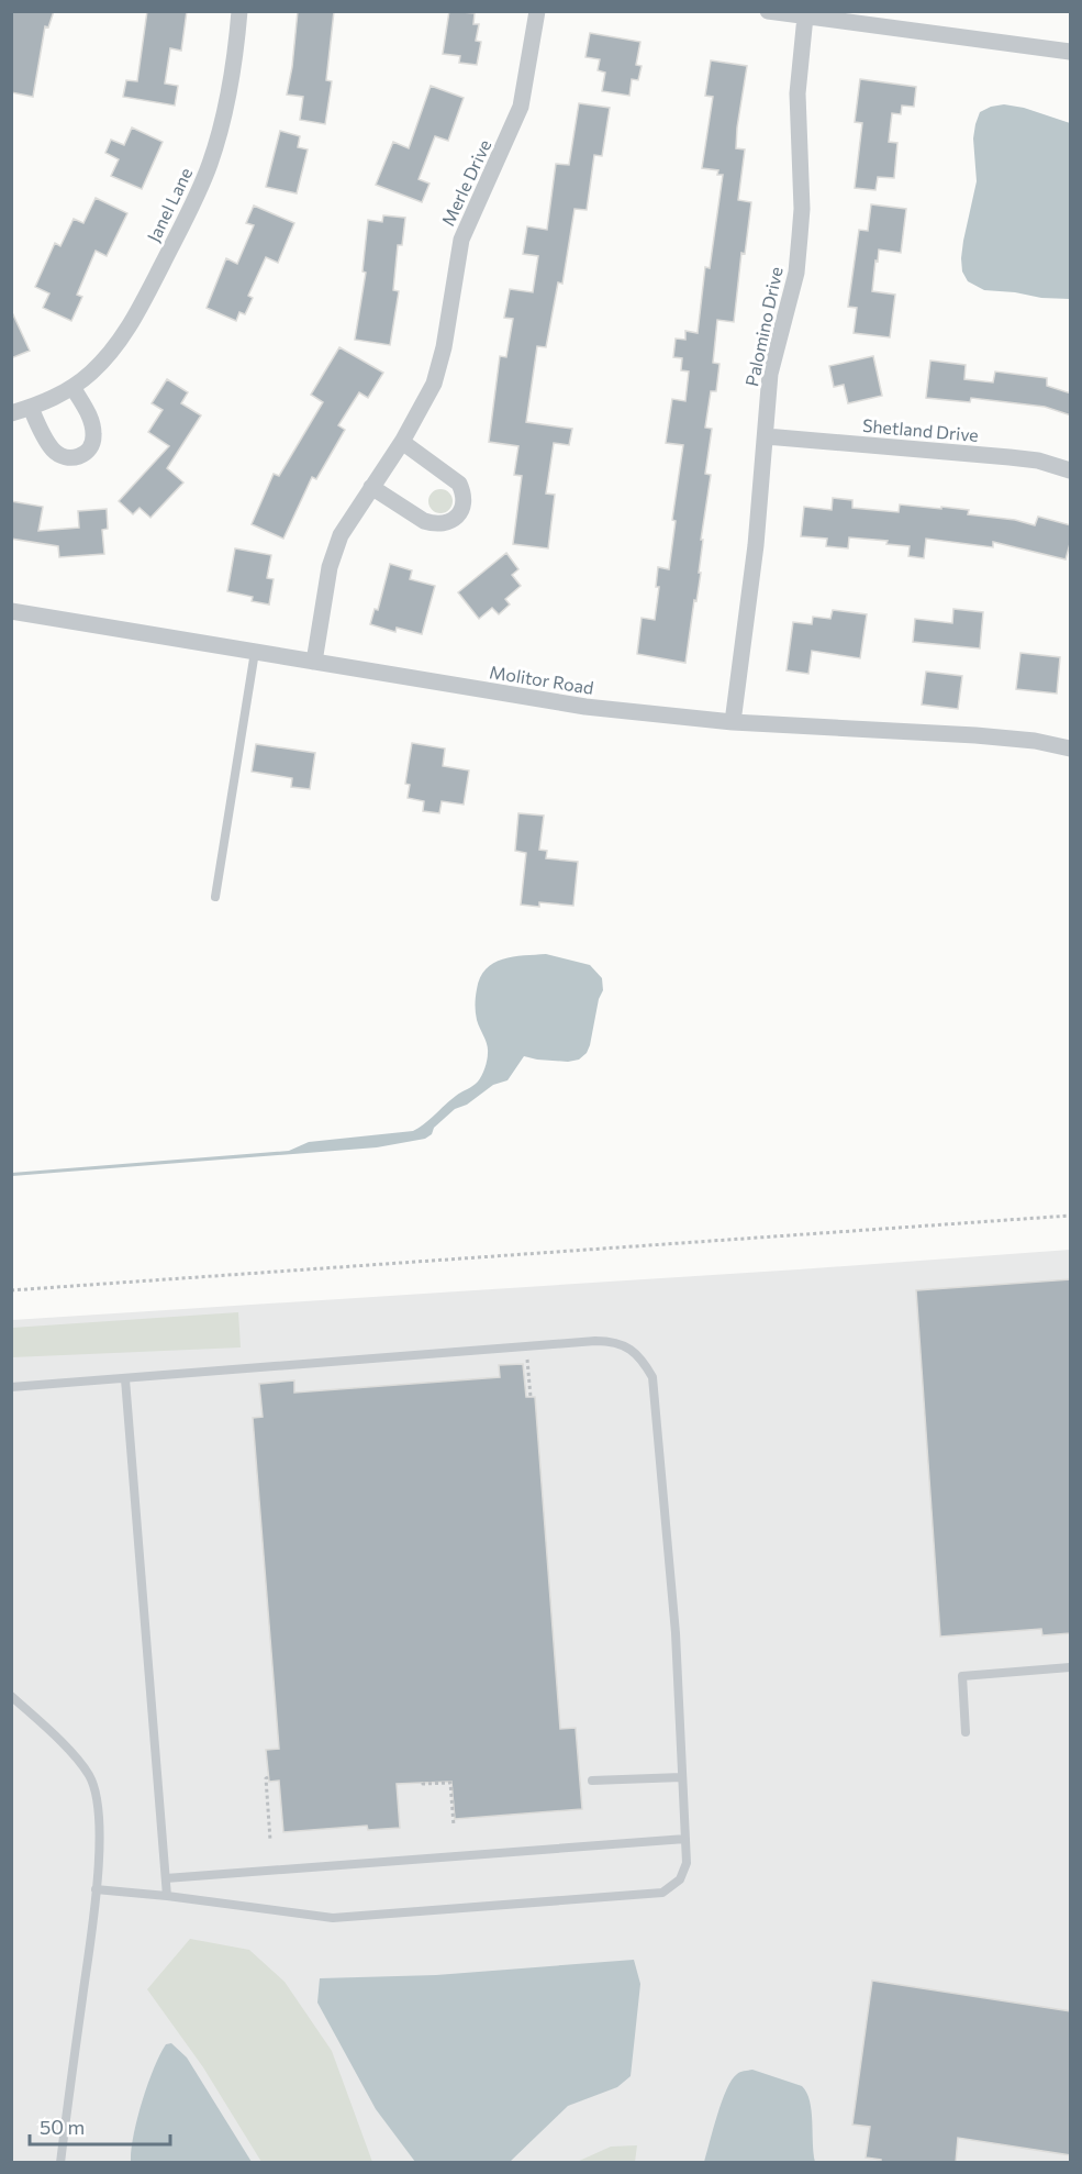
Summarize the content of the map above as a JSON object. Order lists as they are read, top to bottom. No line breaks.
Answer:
{"streets":{"street":["Merle Drive","Janel Lane","Palomino Drive","Shetland Drive","Molitor Road"]},"crossings":[["Merle Drive","Molitor Road"],["Palomino Drive","Shetland Drive"],["Palomino Drive","Molitor Road"]],"scale_bar":"50 m"}
